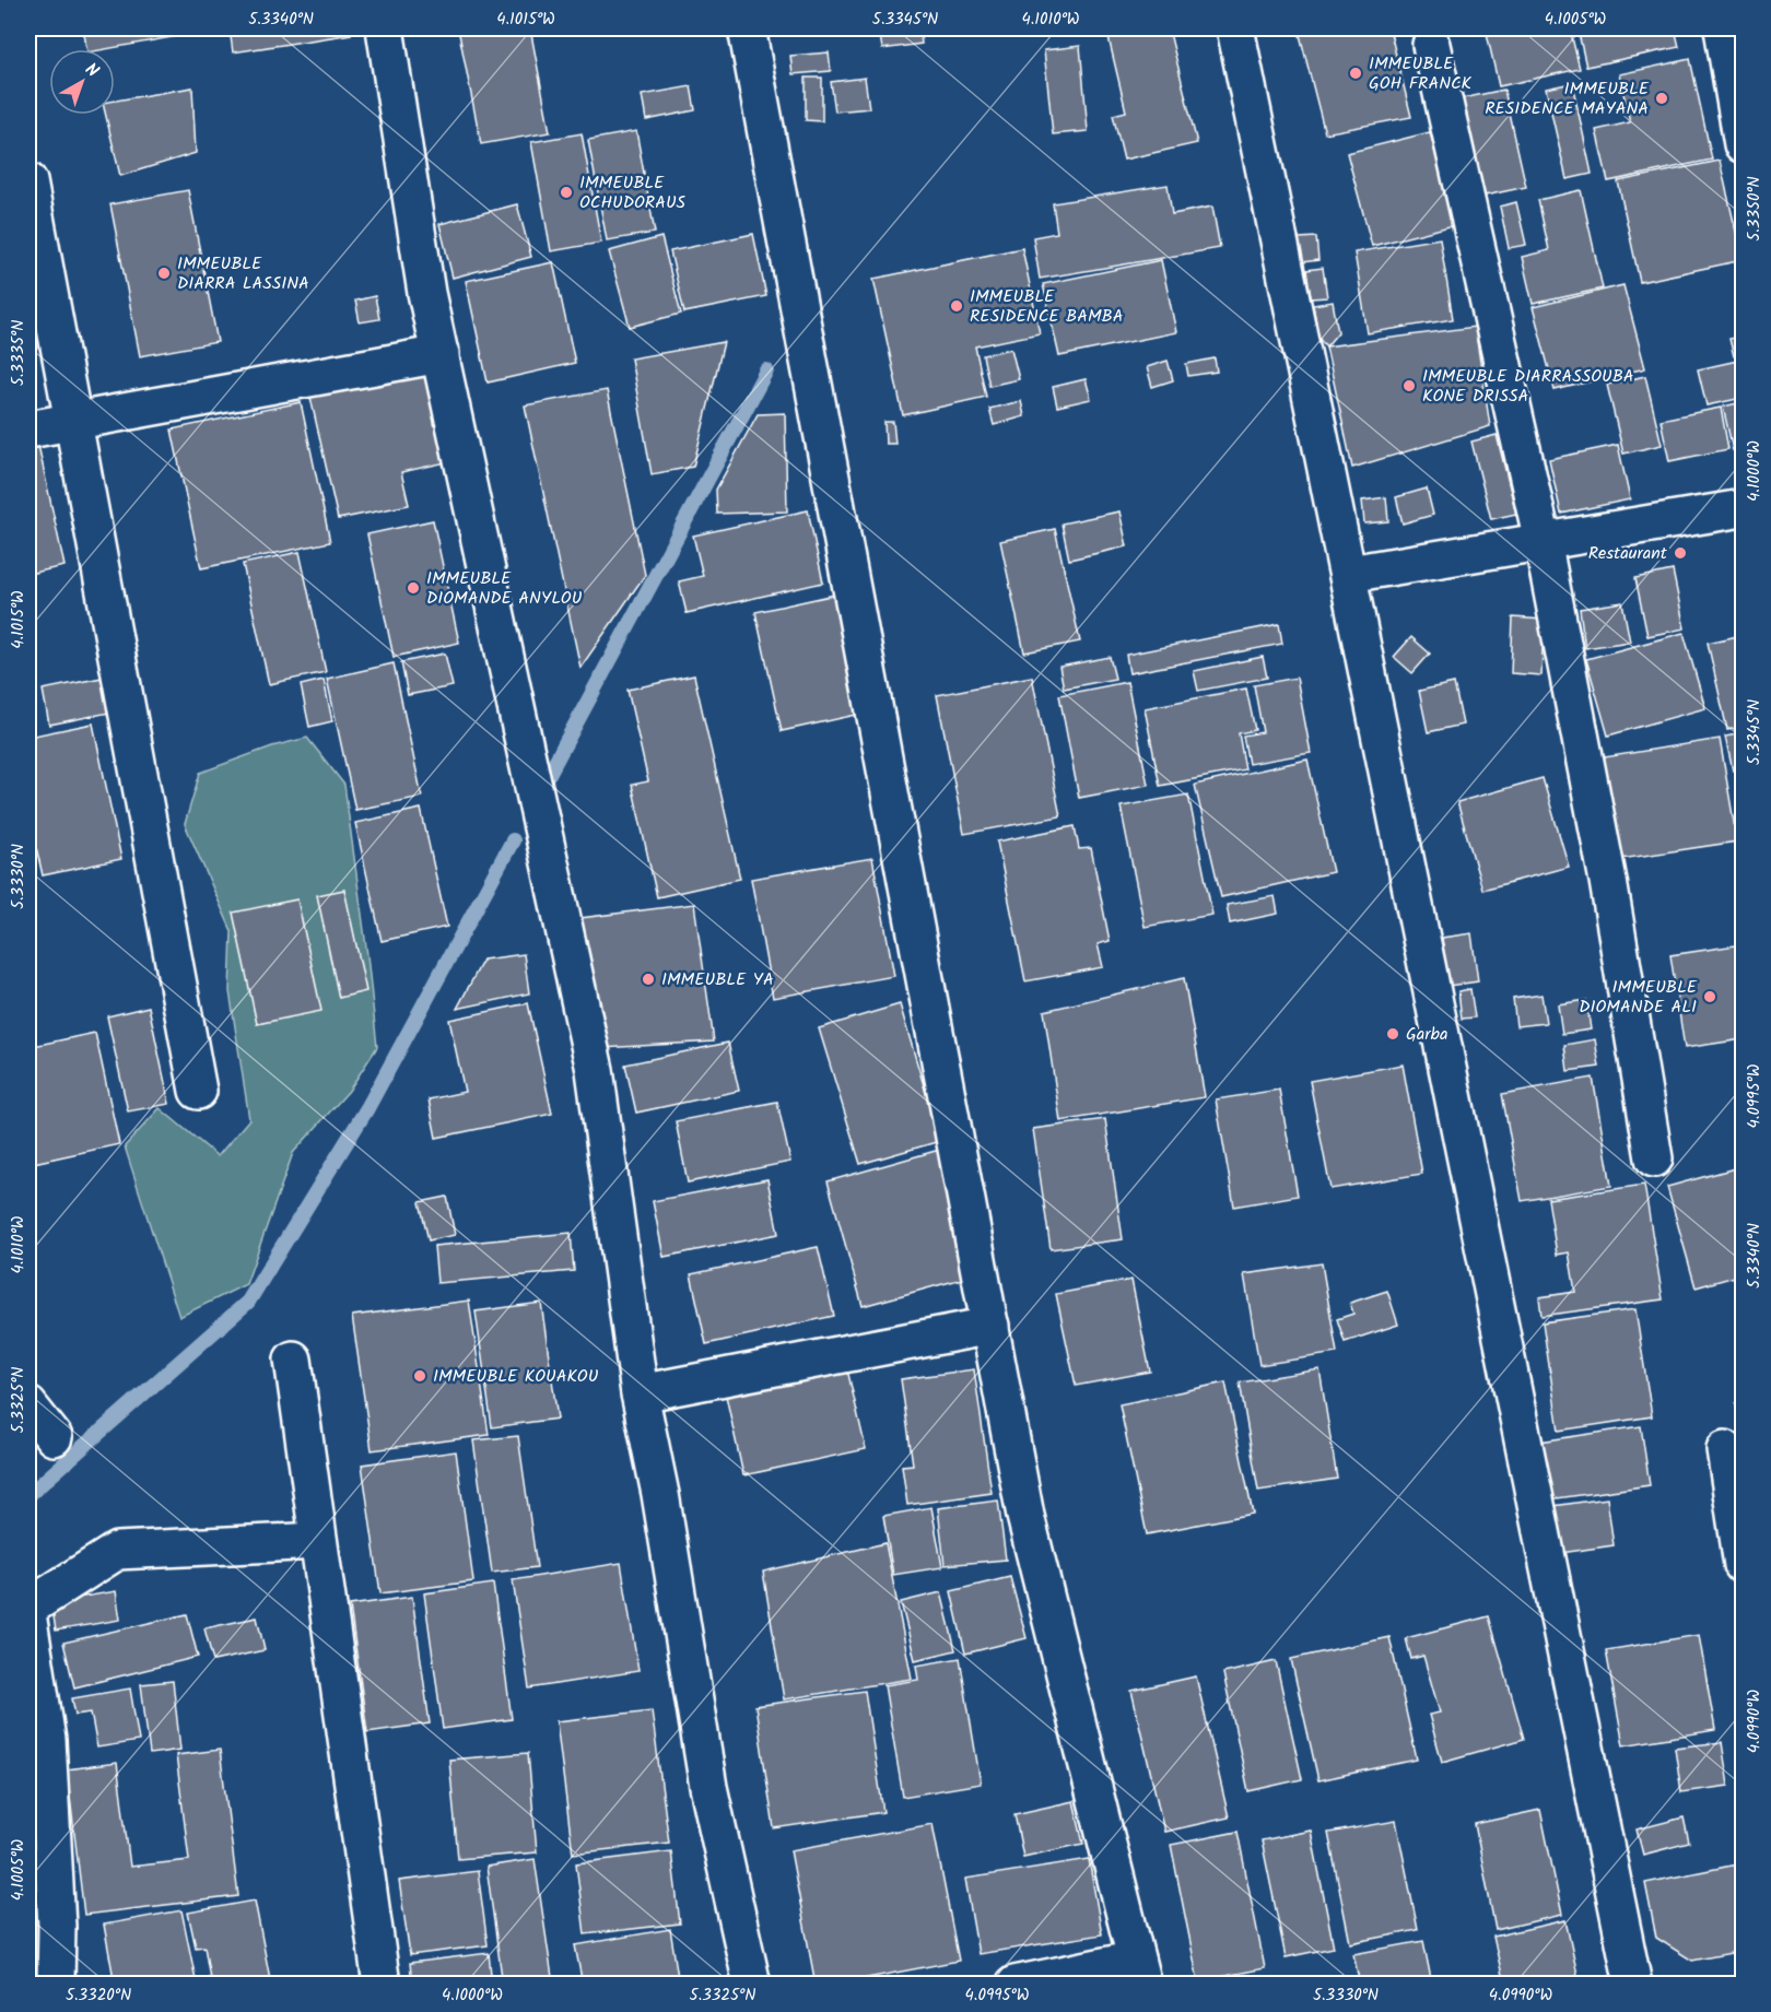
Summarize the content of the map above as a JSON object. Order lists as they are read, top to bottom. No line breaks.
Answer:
{"places":["IMMEUBLE GOH FRANCK","IMMEUBLE RESIDENCE MAYANA","IMMEUBLE OCHUDORAUS","IMMEUBLE DIARRA LASSINA","IMMEUBLE RESIDENCE BAMBA","IMMEUBLE DIARRASSOUBA KONE DRISSA","Restaurant","IMMEUBLE DIOMANDE ANYLOU","IMMEUBLE YA","IMMEUBLE DIOMANDE ALI","Garba","IMMEUBLE KOUAKOU"],"north":"top right","coordinates":["5.3340°N","4.1015°W","5.3345°N","4.1010°W","4.1005°W","5.3350°N","5.3335°N","4.1000°W","5.3330°N","4.0995°W","5.3325°N","4.0990°W","5.3320°N"]}
